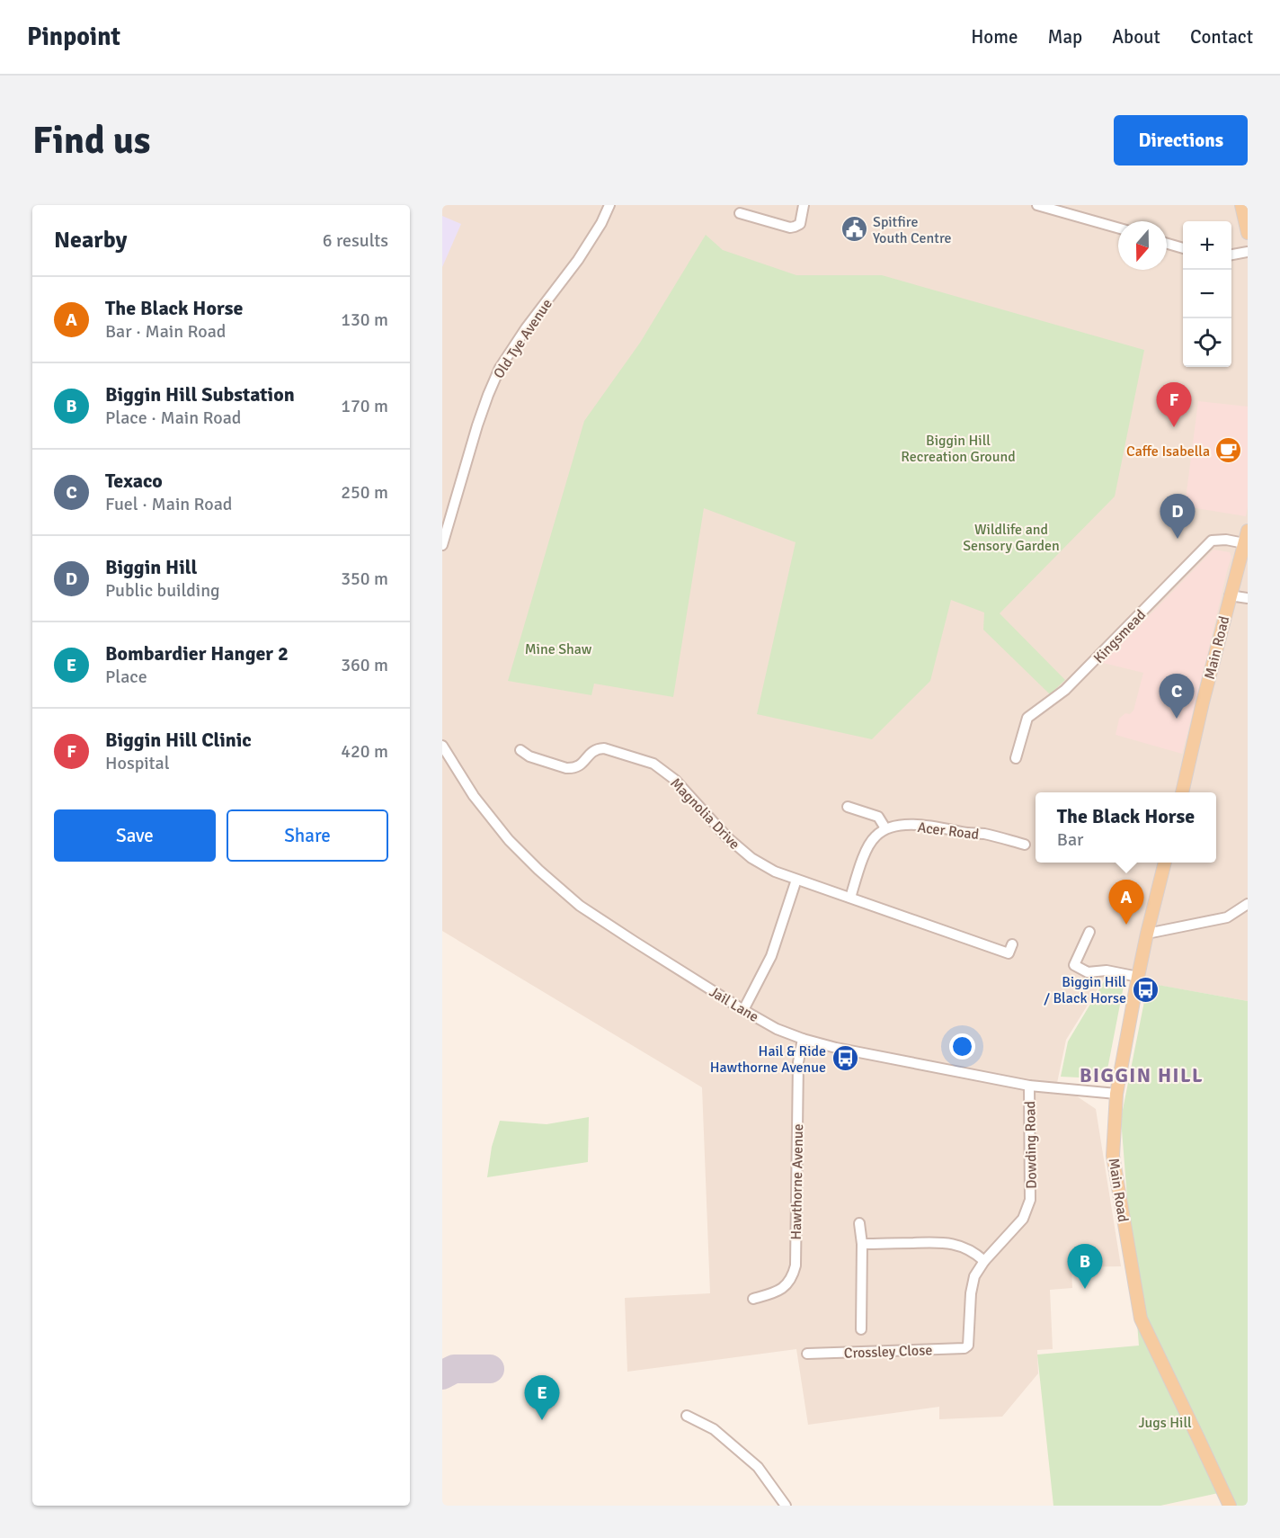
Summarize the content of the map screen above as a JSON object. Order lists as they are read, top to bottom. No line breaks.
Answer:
{"streets":{"main road":["Main Road"],"street":["Old Tye Avenue","Kingsmead","Magnolia Drive","Acer Road","Jail Lane","Dowding Road","Hawthorne Avenue","Crossley Close"]},"crossings":[["Kingsmead","Main Road"],["Main Road","Jail Lane"],["Jail Lane","Dowding Road"],["Jail Lane","Hawthorne Avenue"],["Dowding Road","Crossley Close"]],"districts":["BIGGIN HILL"],"parks":["Biggin Hill Recreation Ground","Wildlife and Sensory Garden","Mine Shaw","Jugs Hill"],"places":{"public building":["Spitfire Youth Centre"],"cafe":["Caffe Isabella"],"bus stop":["Biggin Hill / Black Horse","Hail & Ride Hawthorne Avenue"]},"north":"bottom","page":{"header":"Pinpoint","nav":["Home","Map","About","Contact"],"buttons":["Directions",["Save","Share"]],"title":"Find us","heading":["Nearby","6 results"],"map_buttons":["+","−"],"list":[{"mark":"A","name":"The Black Horse","note":"Bar · Main Road","value":"130 m"},{"mark":"B","name":"Biggin Hill Substation","note":"Place · Main Road","value":"170 m"},{"mark":"C","name":"Texaco","note":"Fuel · Main Road","value":"250 m"},{"mark":"D","name":"Biggin Hill","note":"Public building","value":"350 m"},{"mark":"E","name":"Bombardier Hanger 2","note":"Place","value":"360 m"},{"mark":"F","name":"Biggin Hill Clinic","note":"Hospital","value":"420 m"}],"pins":["F","D","C","A","B","E"],"popup":["The Black Horse","Bar"]}}
